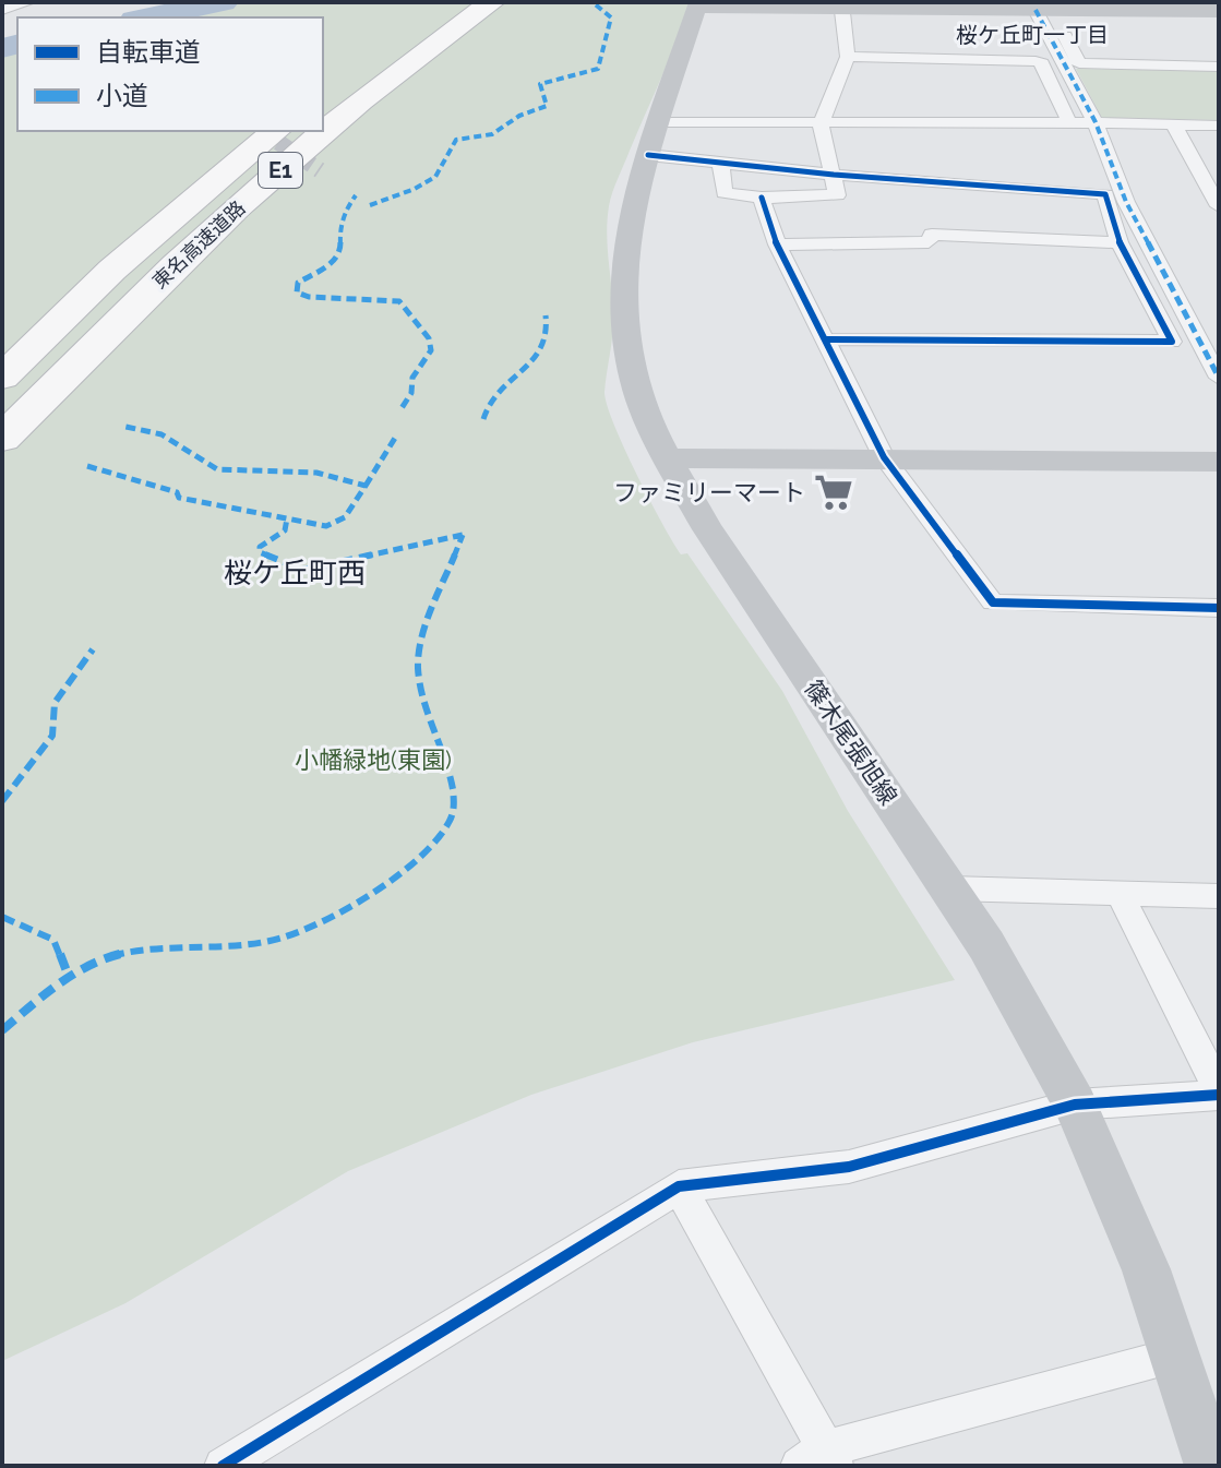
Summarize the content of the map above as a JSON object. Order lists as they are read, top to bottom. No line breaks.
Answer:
{"streets":{"highway":["E1","東名高速道路"],"main road":["篠木尾張旭線"]},"districts":["桜ケ丘町一丁目","桜ケ丘町西"],"parks":["小幡緑地(東園)"],"places":{"supermarket":["ファミリーマート"]},"legend":["自転車道","小道"]}
